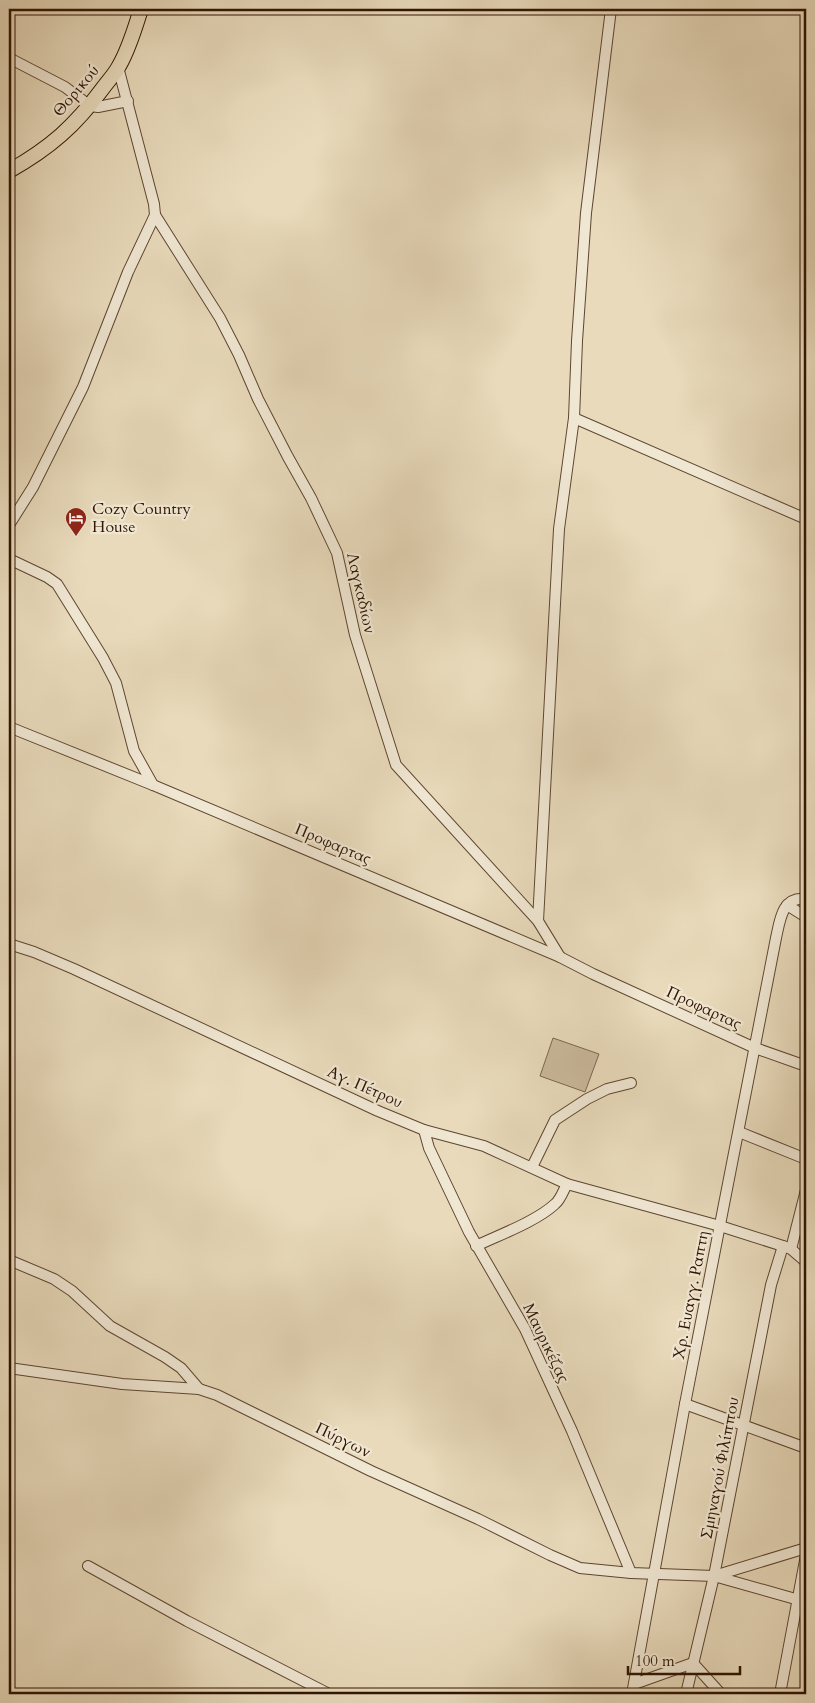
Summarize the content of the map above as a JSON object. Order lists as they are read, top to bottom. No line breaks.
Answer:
{"streets":{"main road":["Θορικού"],"street":["Λαγκαδίων","Προφαρτας","Αγ. Πέτρου","Χρ. Ευαγγ. Ραπτη","Μαυρικέζας","Πύργων","Σμηναγού Φιλίππου"]},"crossings":[["Λαγκαδίων","Προφαρτας"],["Προφαρτας","Χρ. Ευαγγ. Ραπτη"],["Αγ. Πέτρου","Χρ. Ευαγγ. Ραπτη"],["Αγ. Πέτρου","Μαυρικέζας"],["Αγ. Πέτρου","Σμηναγού Φιλίππου"],["Χρ. Ευαγγ. Ραπτη","Πύργων"],["Μαυρικέζας","Πύργων"],["Πύργων","Σμηναγού Φιλίππου"]],"places":{"hotel":["Cozy Country House"]},"scale_bar":"100 m"}
